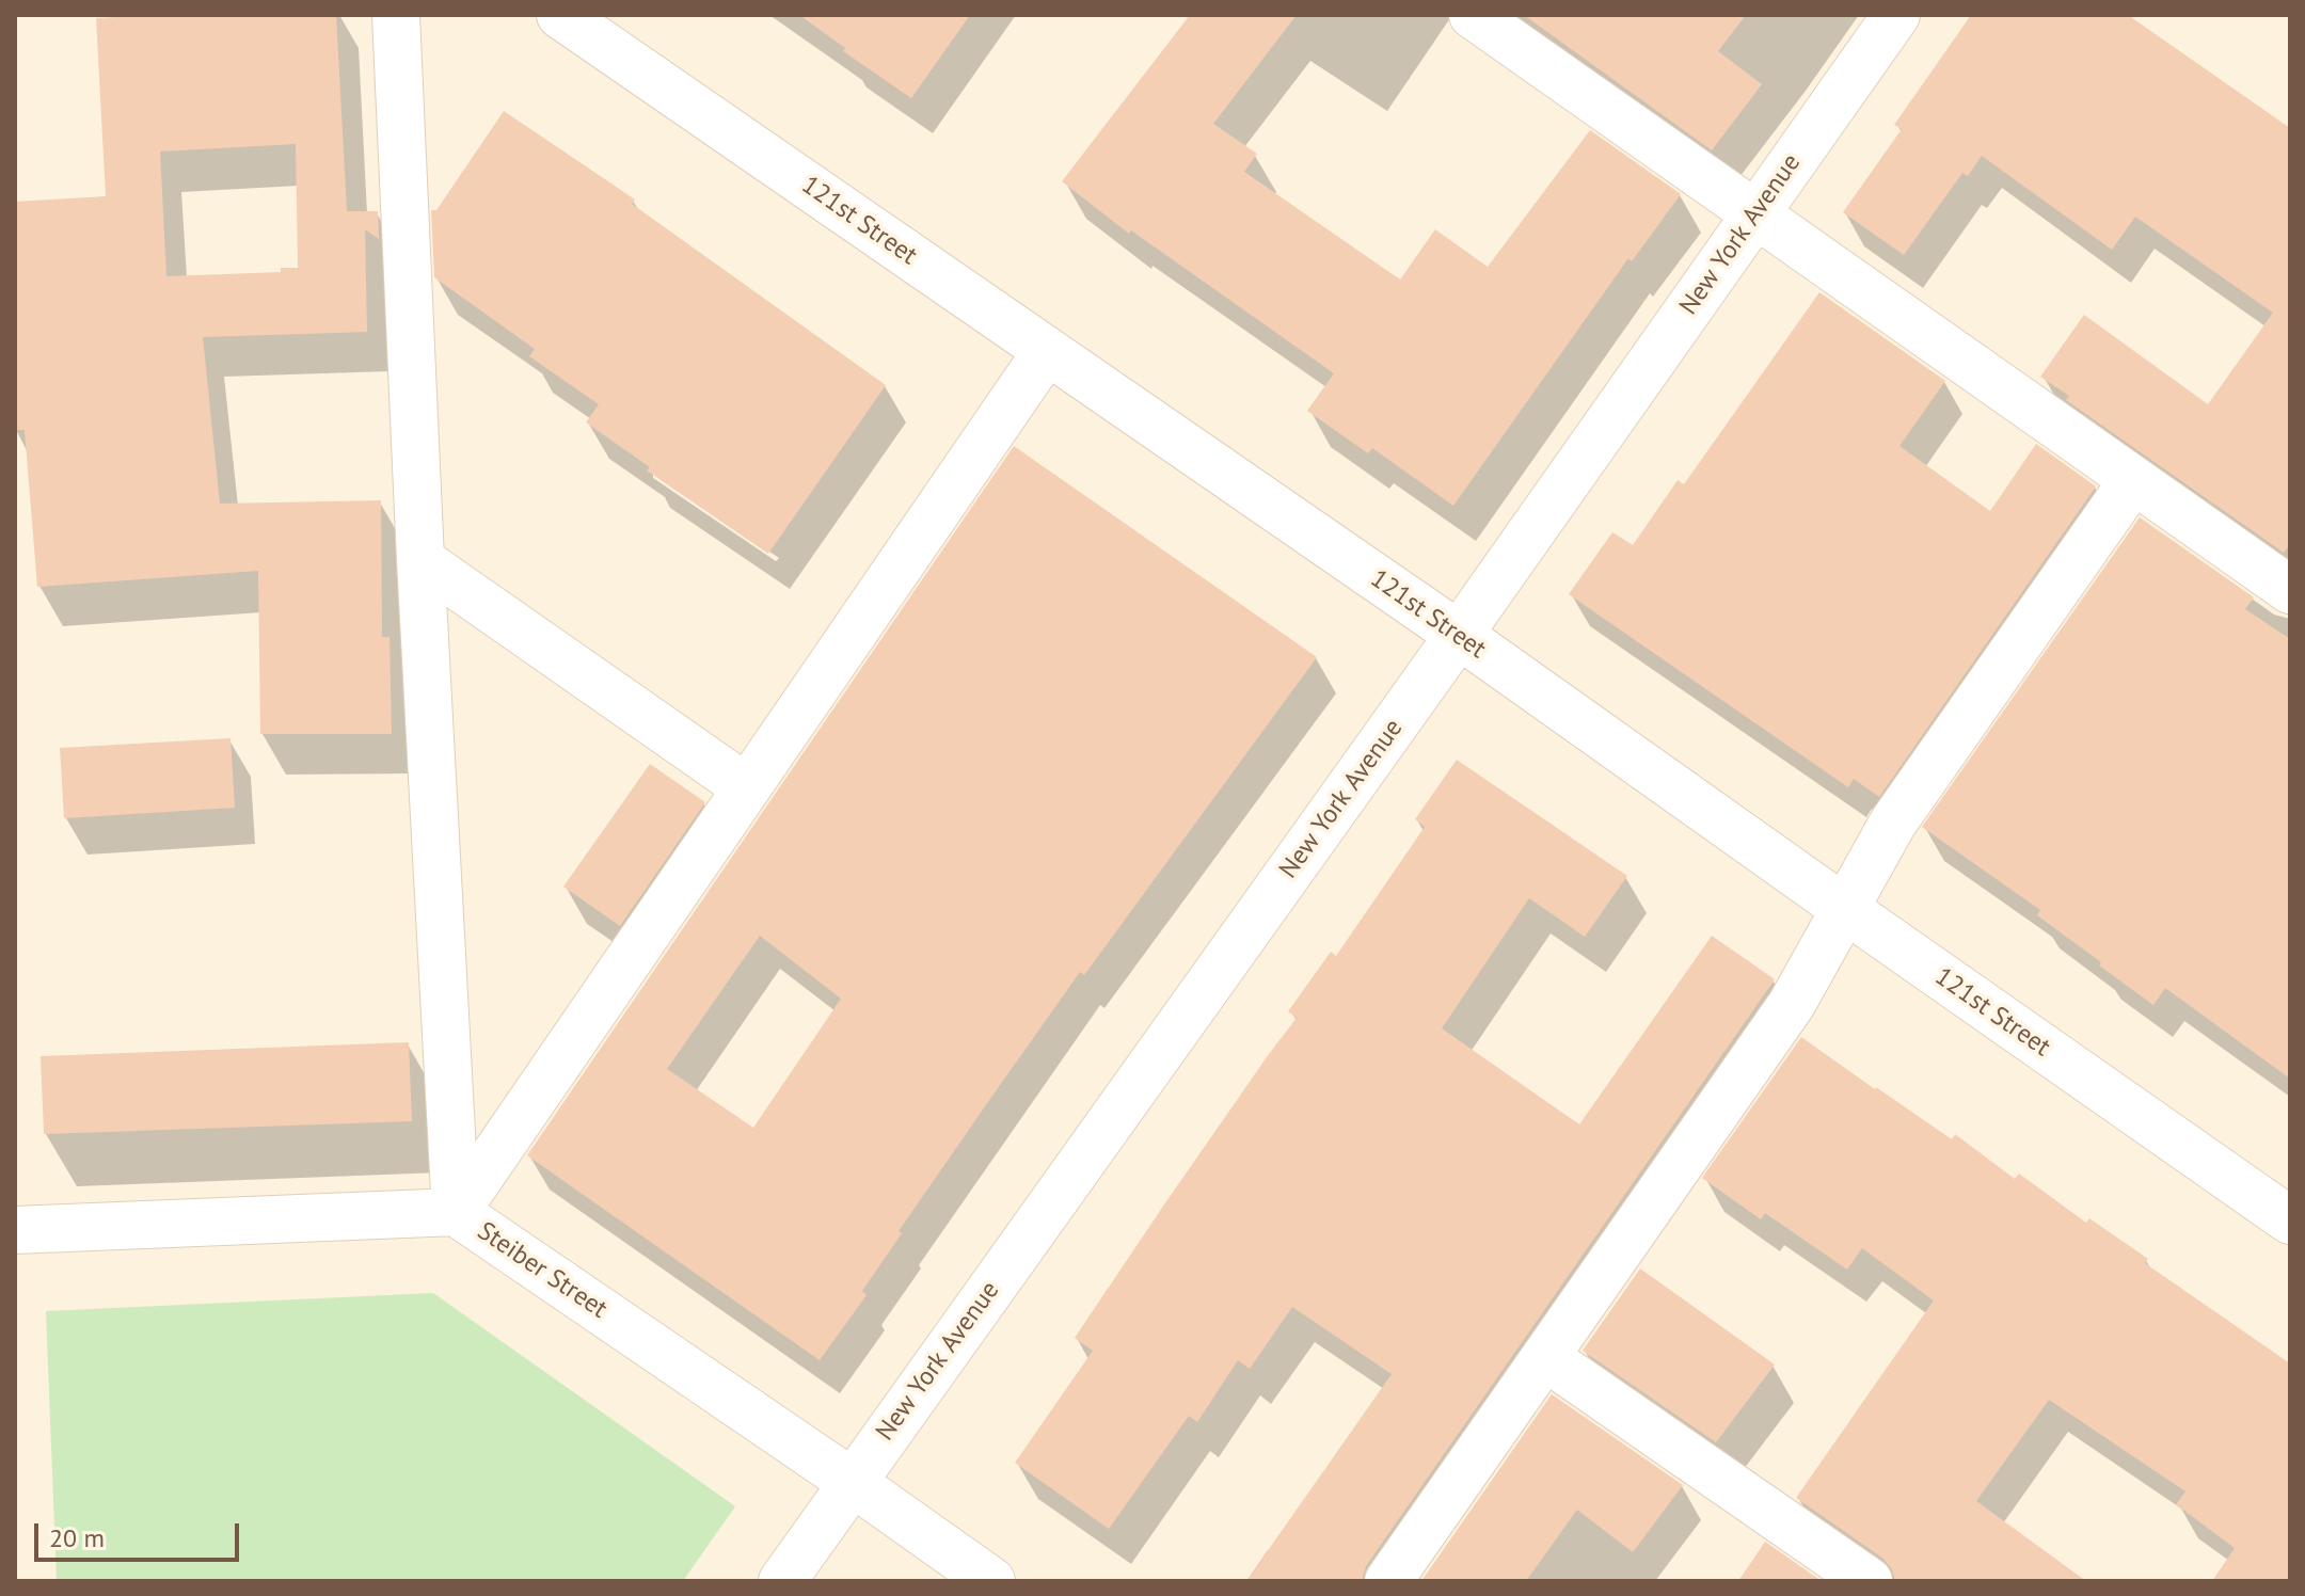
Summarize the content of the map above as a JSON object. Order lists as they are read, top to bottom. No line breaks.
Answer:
{"streets":{"street":["121st Street","New York Avenue","Steiber Street"]},"crossings":[["121st Street","New York Avenue"],["New York Avenue","Steiber Street"]],"scale_bar":"20 m"}
